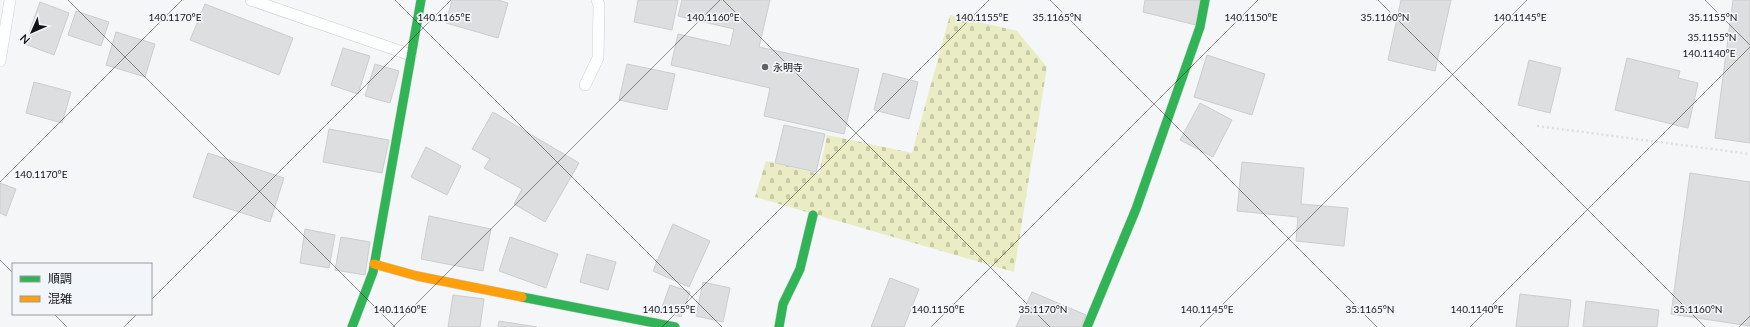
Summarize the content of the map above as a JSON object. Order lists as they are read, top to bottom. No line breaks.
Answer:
{"places":["永明寺"],"legend":["順調","混雑"],"north":"bottom left","coordinates":["35.1160°N","140.1165°E","140.1160°E","140.1155°E","35.1165°N","140.1150°E","140.1145°E","140.1170°E","35.1155°N","140.1140°E","35.1170°N"]}
